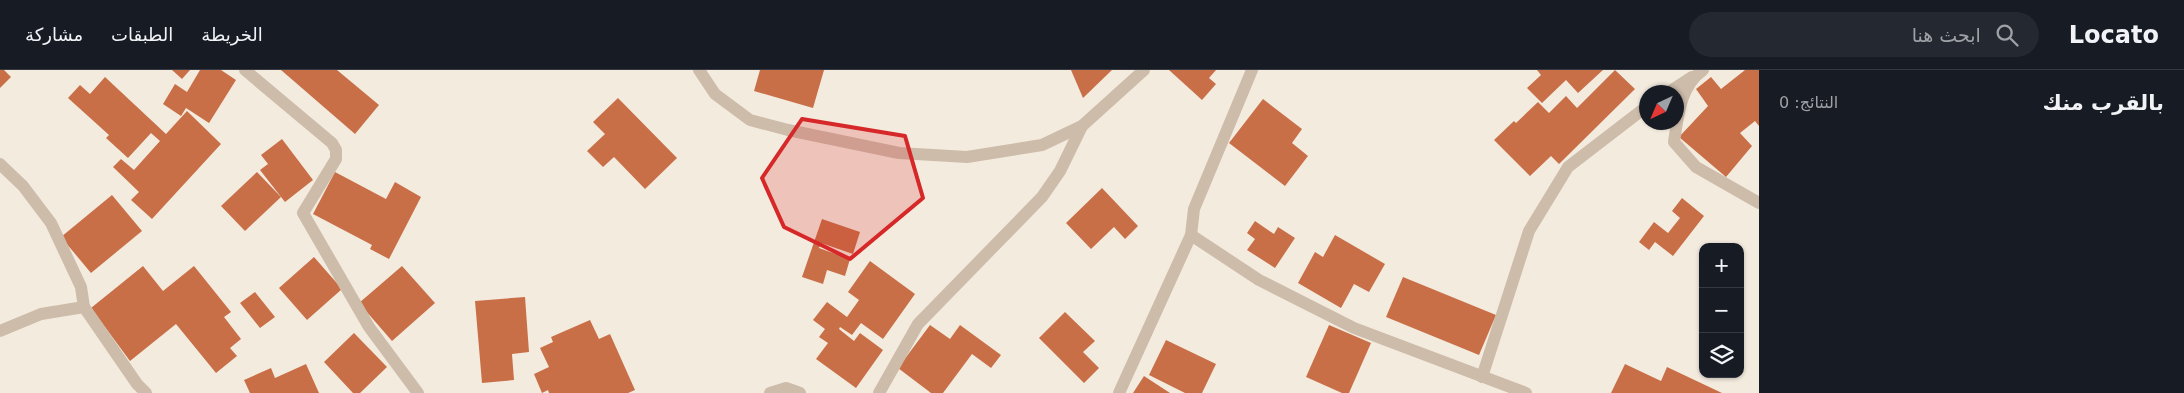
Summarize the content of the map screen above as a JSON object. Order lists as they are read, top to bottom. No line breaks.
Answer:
{"north":"bottom left","page":{"header":"Locato","search":"ابحث هنا","nav":["الخريطة","الطبقات","مشاركة"],"heading":["بالقرب منك","النتائج: 0"],"map_buttons":["+","−"]}}
